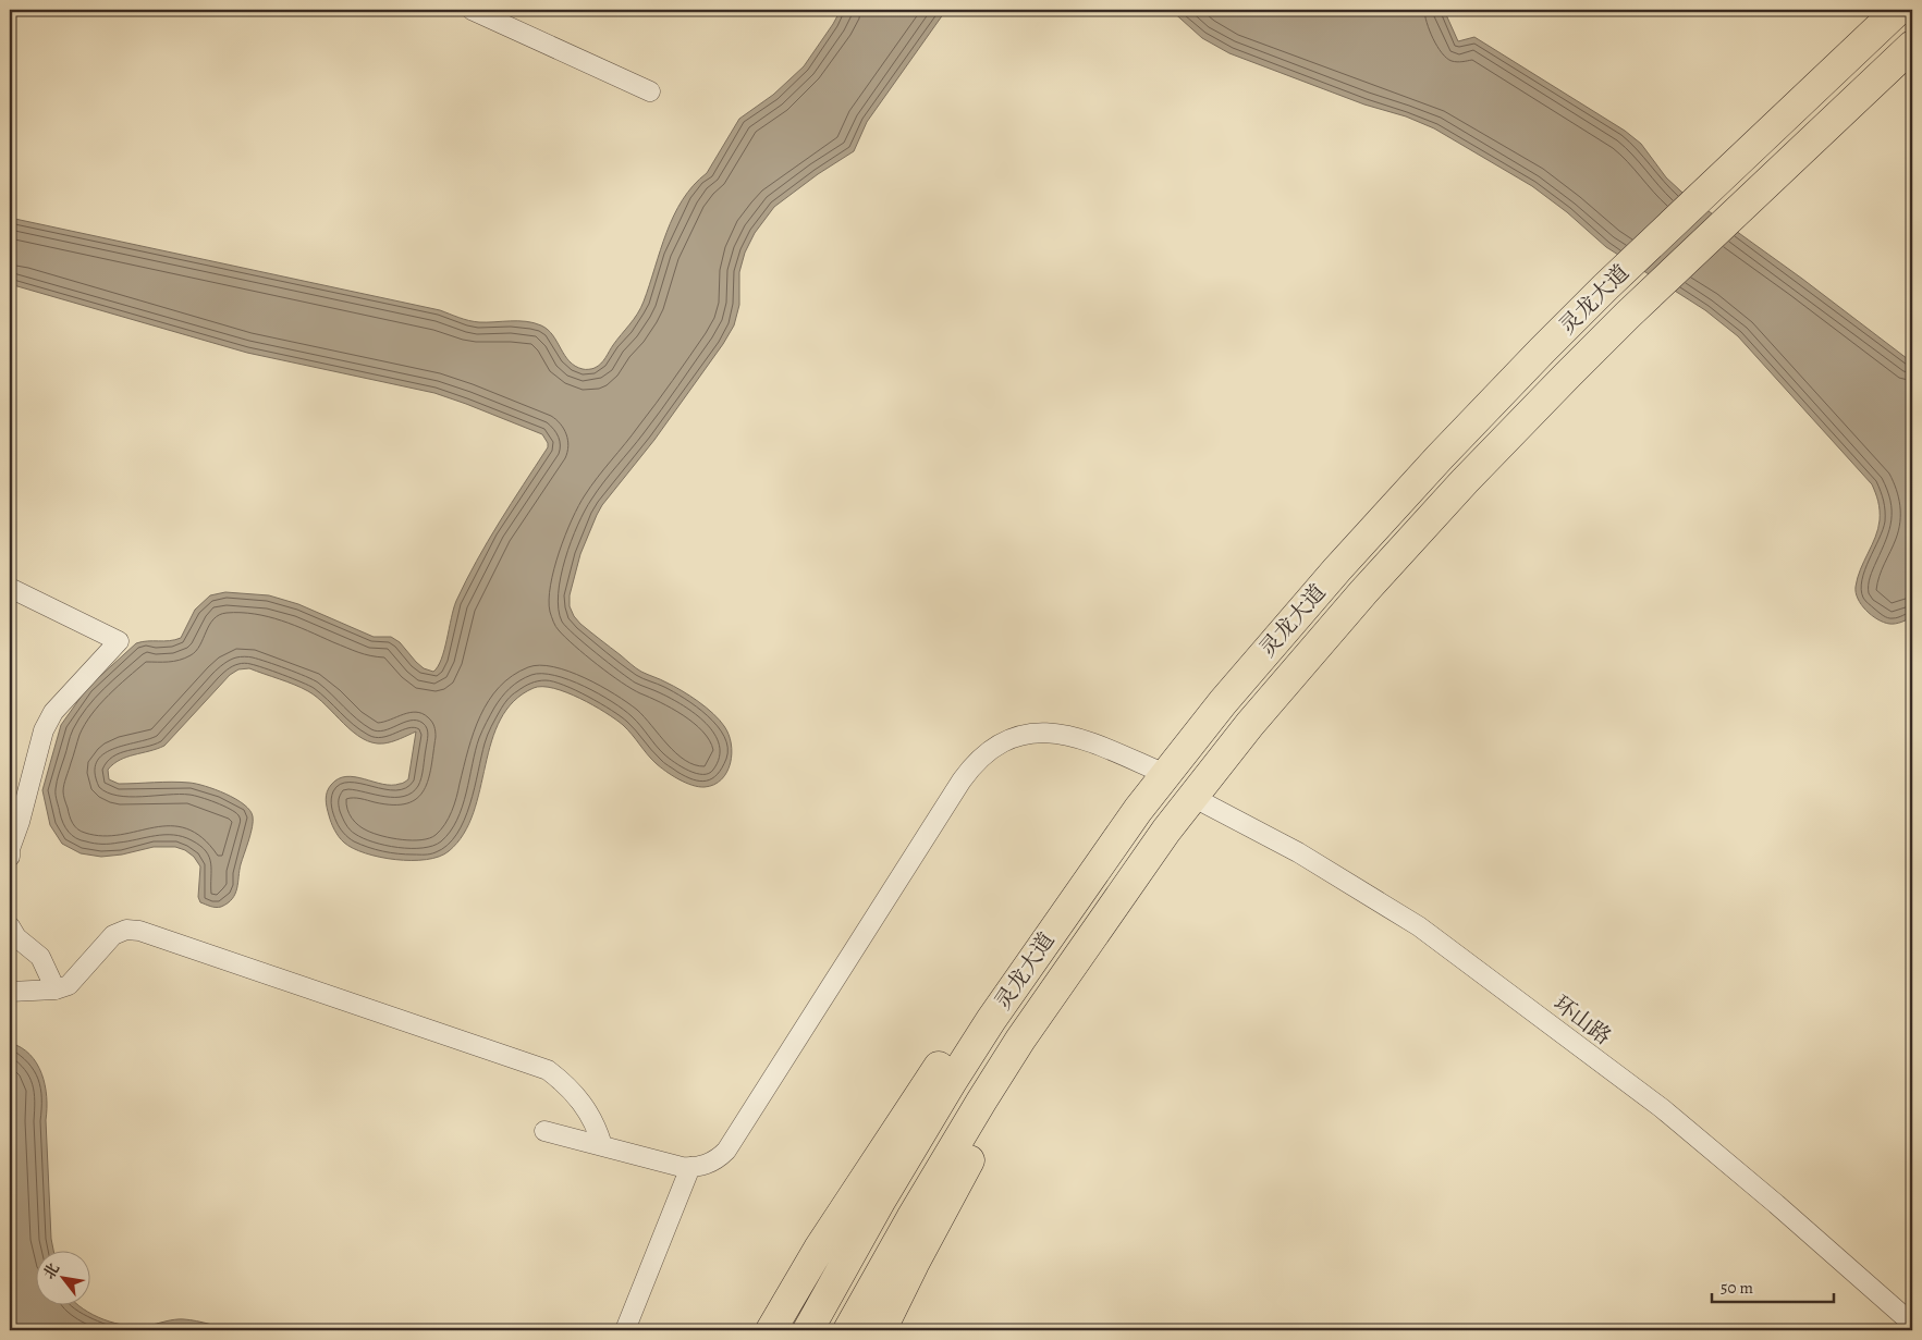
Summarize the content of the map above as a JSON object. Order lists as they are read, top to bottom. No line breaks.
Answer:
{"streets":{"main road":["灵龙大道"],"street":["环山路"]},"crossings":[["灵龙大道","环山路"]],"scale_bar":"50 m","north":"top left"}
